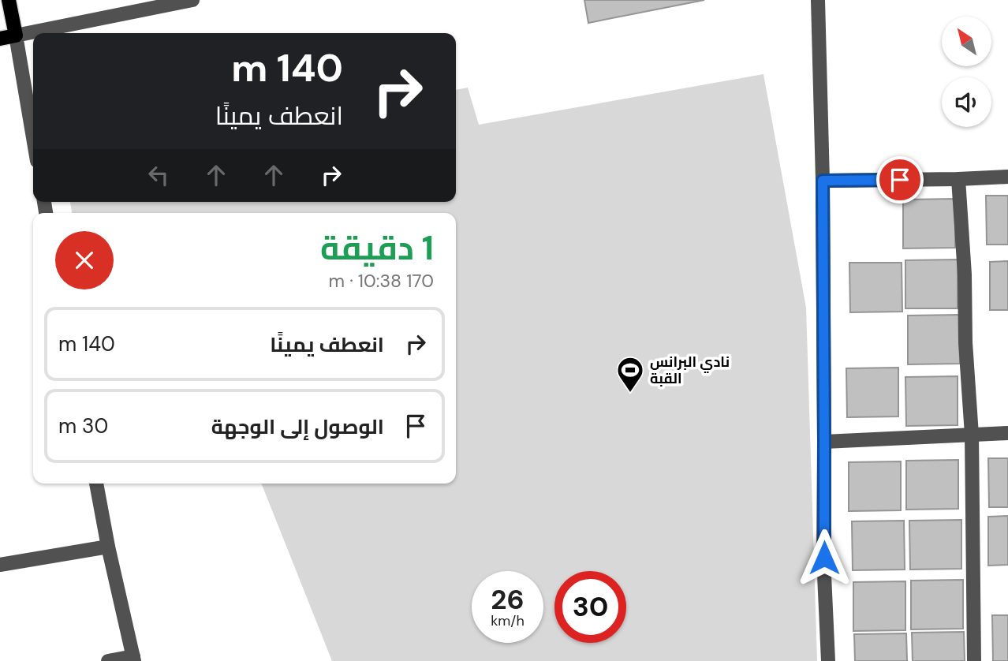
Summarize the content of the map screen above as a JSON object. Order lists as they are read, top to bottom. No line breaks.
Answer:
{"places":{"sports":["نادي البرانس القبة"]},"north":"top left","page":{"turn":["140 m","انعطف يمينًا"],"heading":["1 دقيقة","170 m · 10:38"],"list":[{"name":"انعطف يمينًا","value":"140 m"},{"name":"الوصول إلى الوجهة","value":"30 m"}],"speed":"26 km/h","limit":"30"}}
